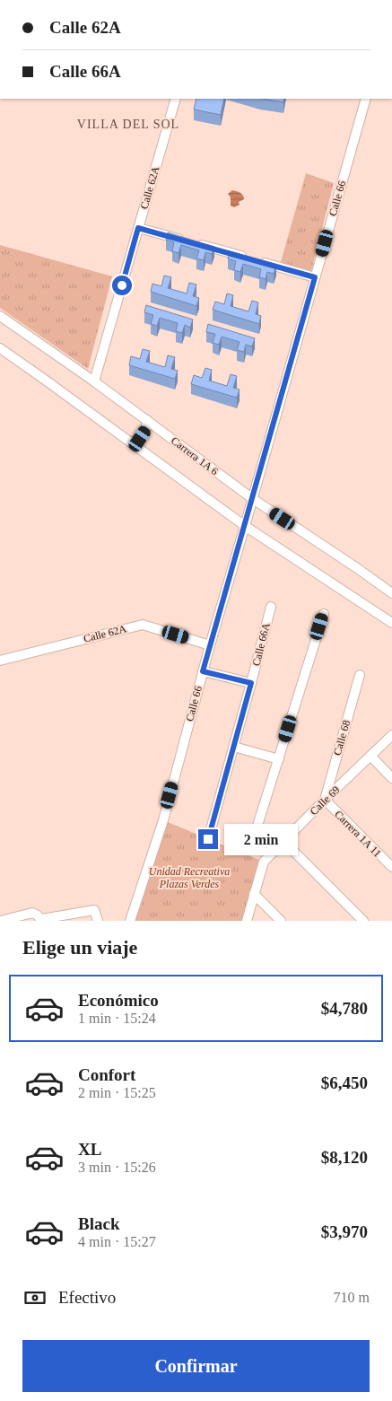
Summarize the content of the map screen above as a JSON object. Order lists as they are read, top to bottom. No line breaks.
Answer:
{"streets":{"street":["Calle 62A","Calle 66","Carrera 1A 6","Calle 66A","Calle 68","Calle 69","Carrera 1A 11"]},"crossings":[["Calle 62A","Calle 66"],["Calle 62A","Carrera 1A 6"],["Calle 66","Carrera 1A 6"],["Calle 68","Calle 69"],["Calle 68","Carrera 1A 11"],["Calle 69","Carrera 1A 11"]],"districts":["VILLA DEL SOL"],"parks":["Unidad Recreativa Plazas Verdes"],"page":{"banner":["Calle 62A","Calle 66A"],"bubble":"2 min","heading":"Elige un viaje","list":[{"name":"Económico","note":"1 min · 15:24","value":"$4,780"},{"name":"Confort","note":"2 min · 15:25","value":"$6,450"},{"name":"XL","note":"3 min · 15:26","value":"$8,120"},{"name":"Black","note":"4 min · 15:27","value":"$3,970"}],"pay":["Efectivo","710 m"],"buttons":"Confirmar"}}
